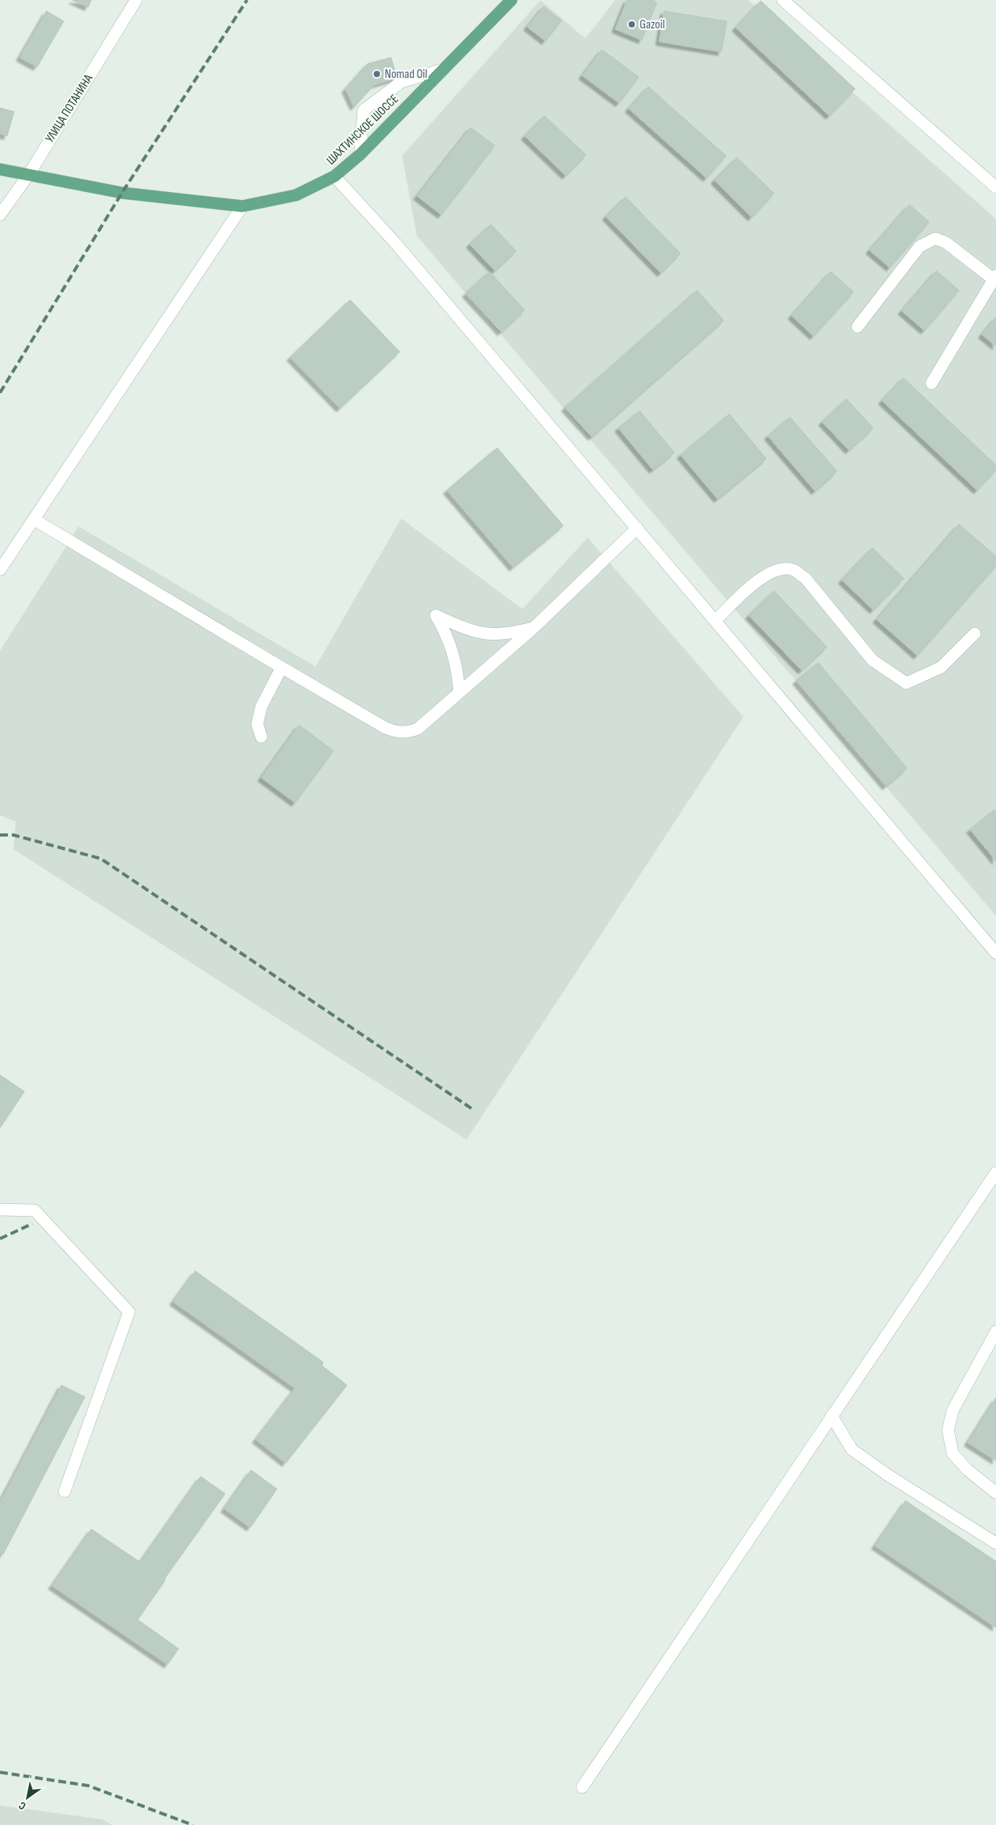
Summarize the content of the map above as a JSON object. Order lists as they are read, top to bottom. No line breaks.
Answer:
{"streets":{"main road":["ШАХТИНСКОЕ ШОССЕ"],"street":["УЛИЦА ПОТАНИНА"]},"crossings":[["УЛИЦА ПОТАНИНА","ШАХТИНСКОЕ ШОССЕ"]],"places":["Gazoil","Nomad Oil"],"north":"bottom left"}
